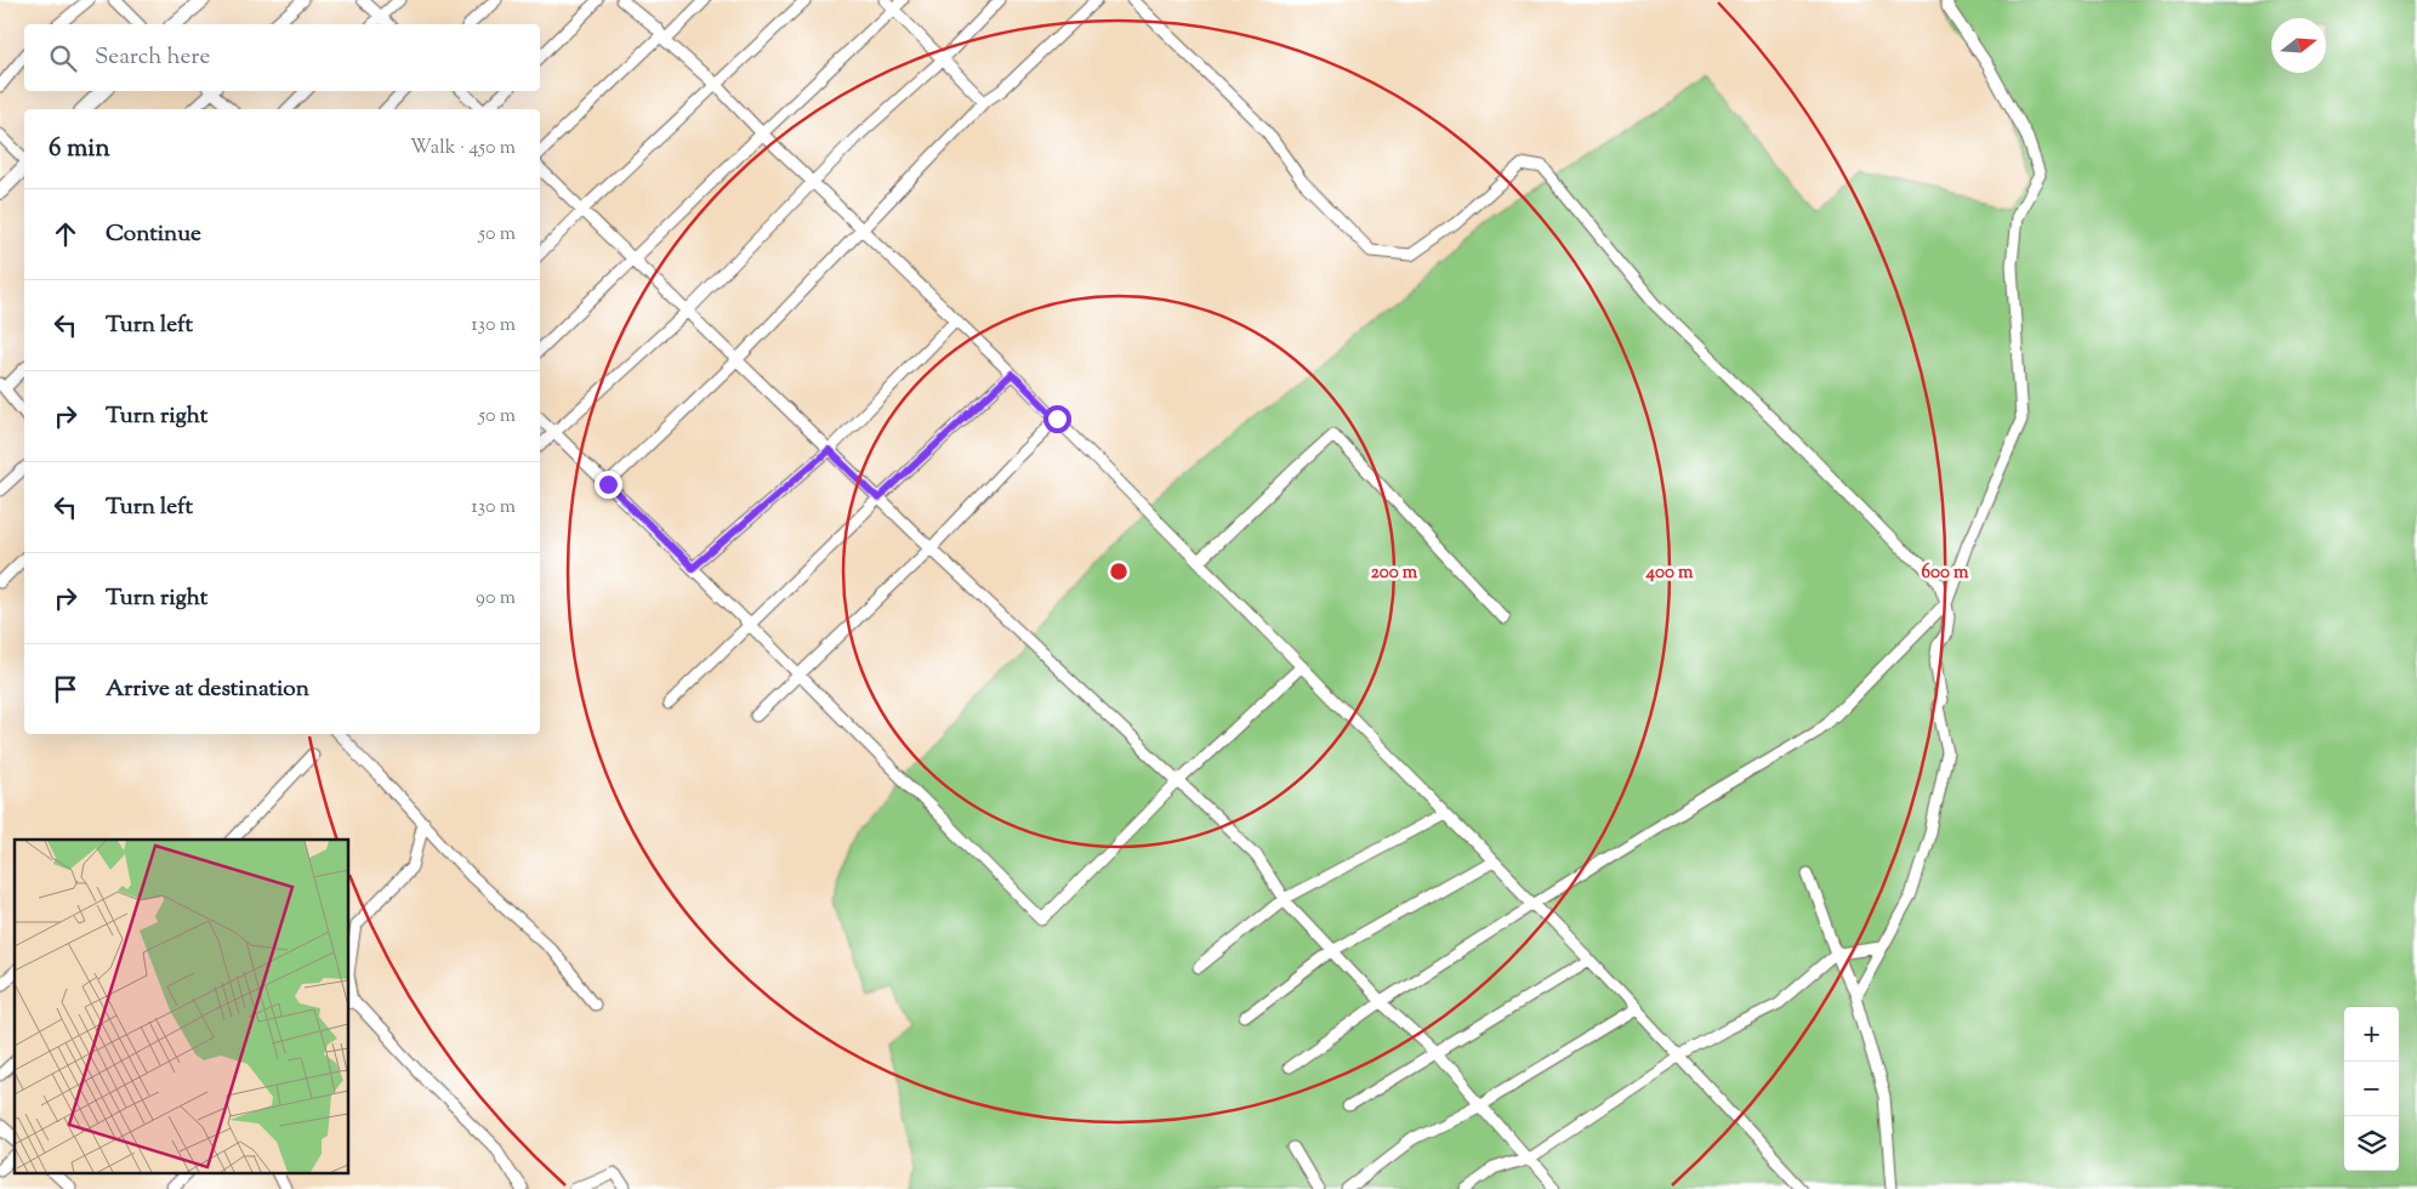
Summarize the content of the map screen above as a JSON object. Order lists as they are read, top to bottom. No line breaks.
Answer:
{"north":"right","page":{"search":"Search here","heading":["6 min","Walk · 450 m"],"list":[["Continue","50 m"],["Turn left","130 m"],["Turn right","50 m"],["Turn left","130 m"],["Turn right","90 m"],"Arrive at destination"],"map_buttons":["+","−"]},"rings":["200 m","400 m","600 m"]}
